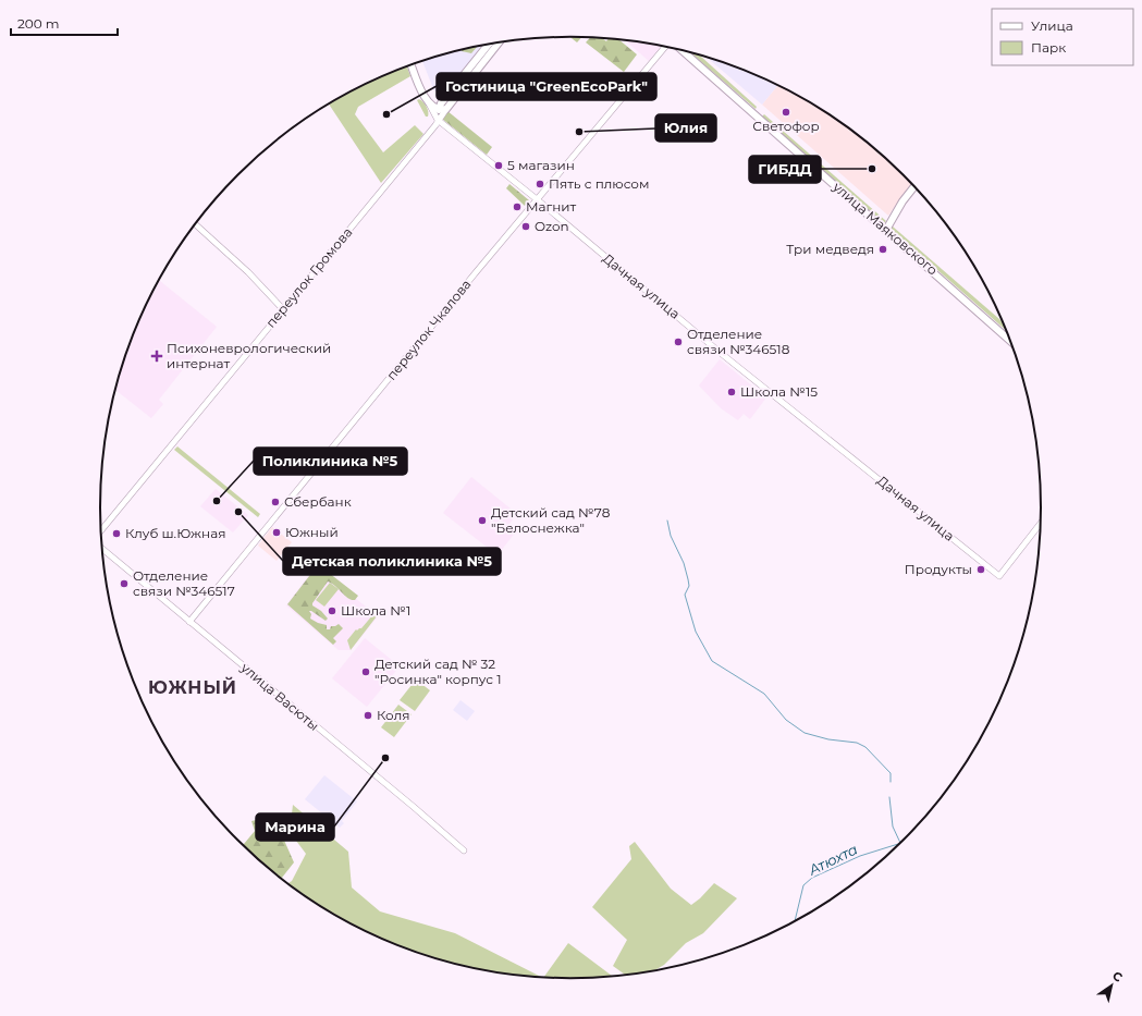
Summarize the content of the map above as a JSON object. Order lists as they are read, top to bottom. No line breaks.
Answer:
{"streets":{"main road":["улица Маяковского","переулок Громова","Дачная улица"],"street":["переулок Чкалова","улица Васюты"]},"crossings":[["переулок Громова","Дачная улица"],["Дачная улица","переулок Чкалова"],["переулок Чкалова","улица Васюты"]],"districts":["ЮЖНЫЙ"],"water":["Атюхта"],"places":{"other":["Светофор","Гостиница \"GreenEcoPark\"","Юлия","5 магазин","ГИБДД","Пять с плюсом","Магнит","Ozon","Три медведя","Отделение связи №346518","Школа №15","Поликлиника №5","Сбербанк","Детская поликлиника №5","Детский сад №78 \"Белоснежка\"","Южный","Клуб ш.Южная","Продукты","Отделение связи №346517","Школа №1","Детский сад № 32 \"Росинка\" корпус 1","Коля","Марина"],"health":["Психоневрологический интернат"]},"legend":["Улица","Парк"],"scale_bar":"200 m","north":"top right"}
